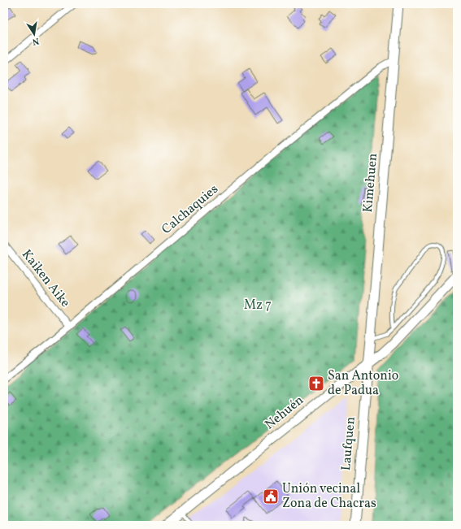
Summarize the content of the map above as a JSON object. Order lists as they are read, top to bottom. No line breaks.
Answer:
{"streets":{"street":["Kimehuen","Calchaquies","Kaiken Aike","Nehuén","Laufquen"]},"crossings":[["Kimehuen","Calchaquies"],["Kimehuen","Nehuén"],["Kimehuen","Laufquen"],["Calchaquies","Kaiken Aike"],["Nehuén","Laufquen"]],"parks":["Mz 7"],"places":{"church":["San Antonio de Padua"],"public building":["Unión vecinal Zona de Chacras"]},"north":"bottom"}
